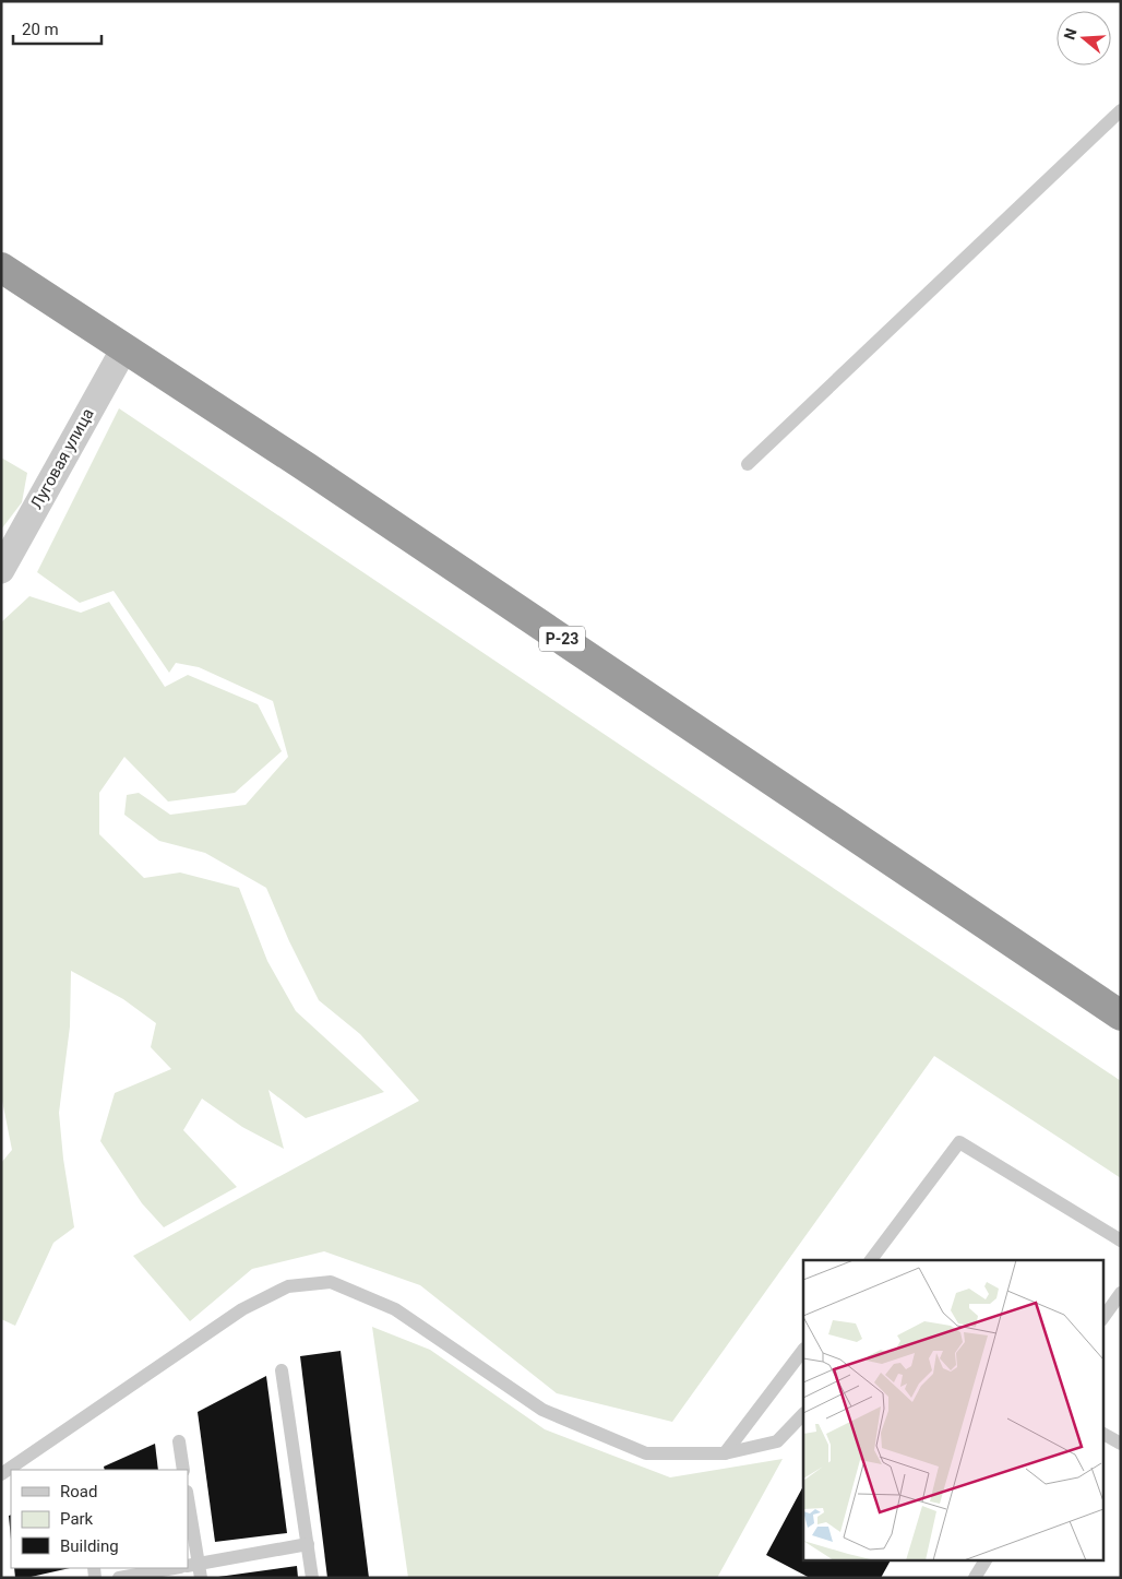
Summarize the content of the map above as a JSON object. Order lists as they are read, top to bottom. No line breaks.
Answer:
{"streets":{"highway":["Р-23"],"street":["Луговая улица"]},"crossings":[["Луговая улица","Р-23"]],"legend":["Road","Park","Building"],"scale_bar":"20 m","north":"left"}
